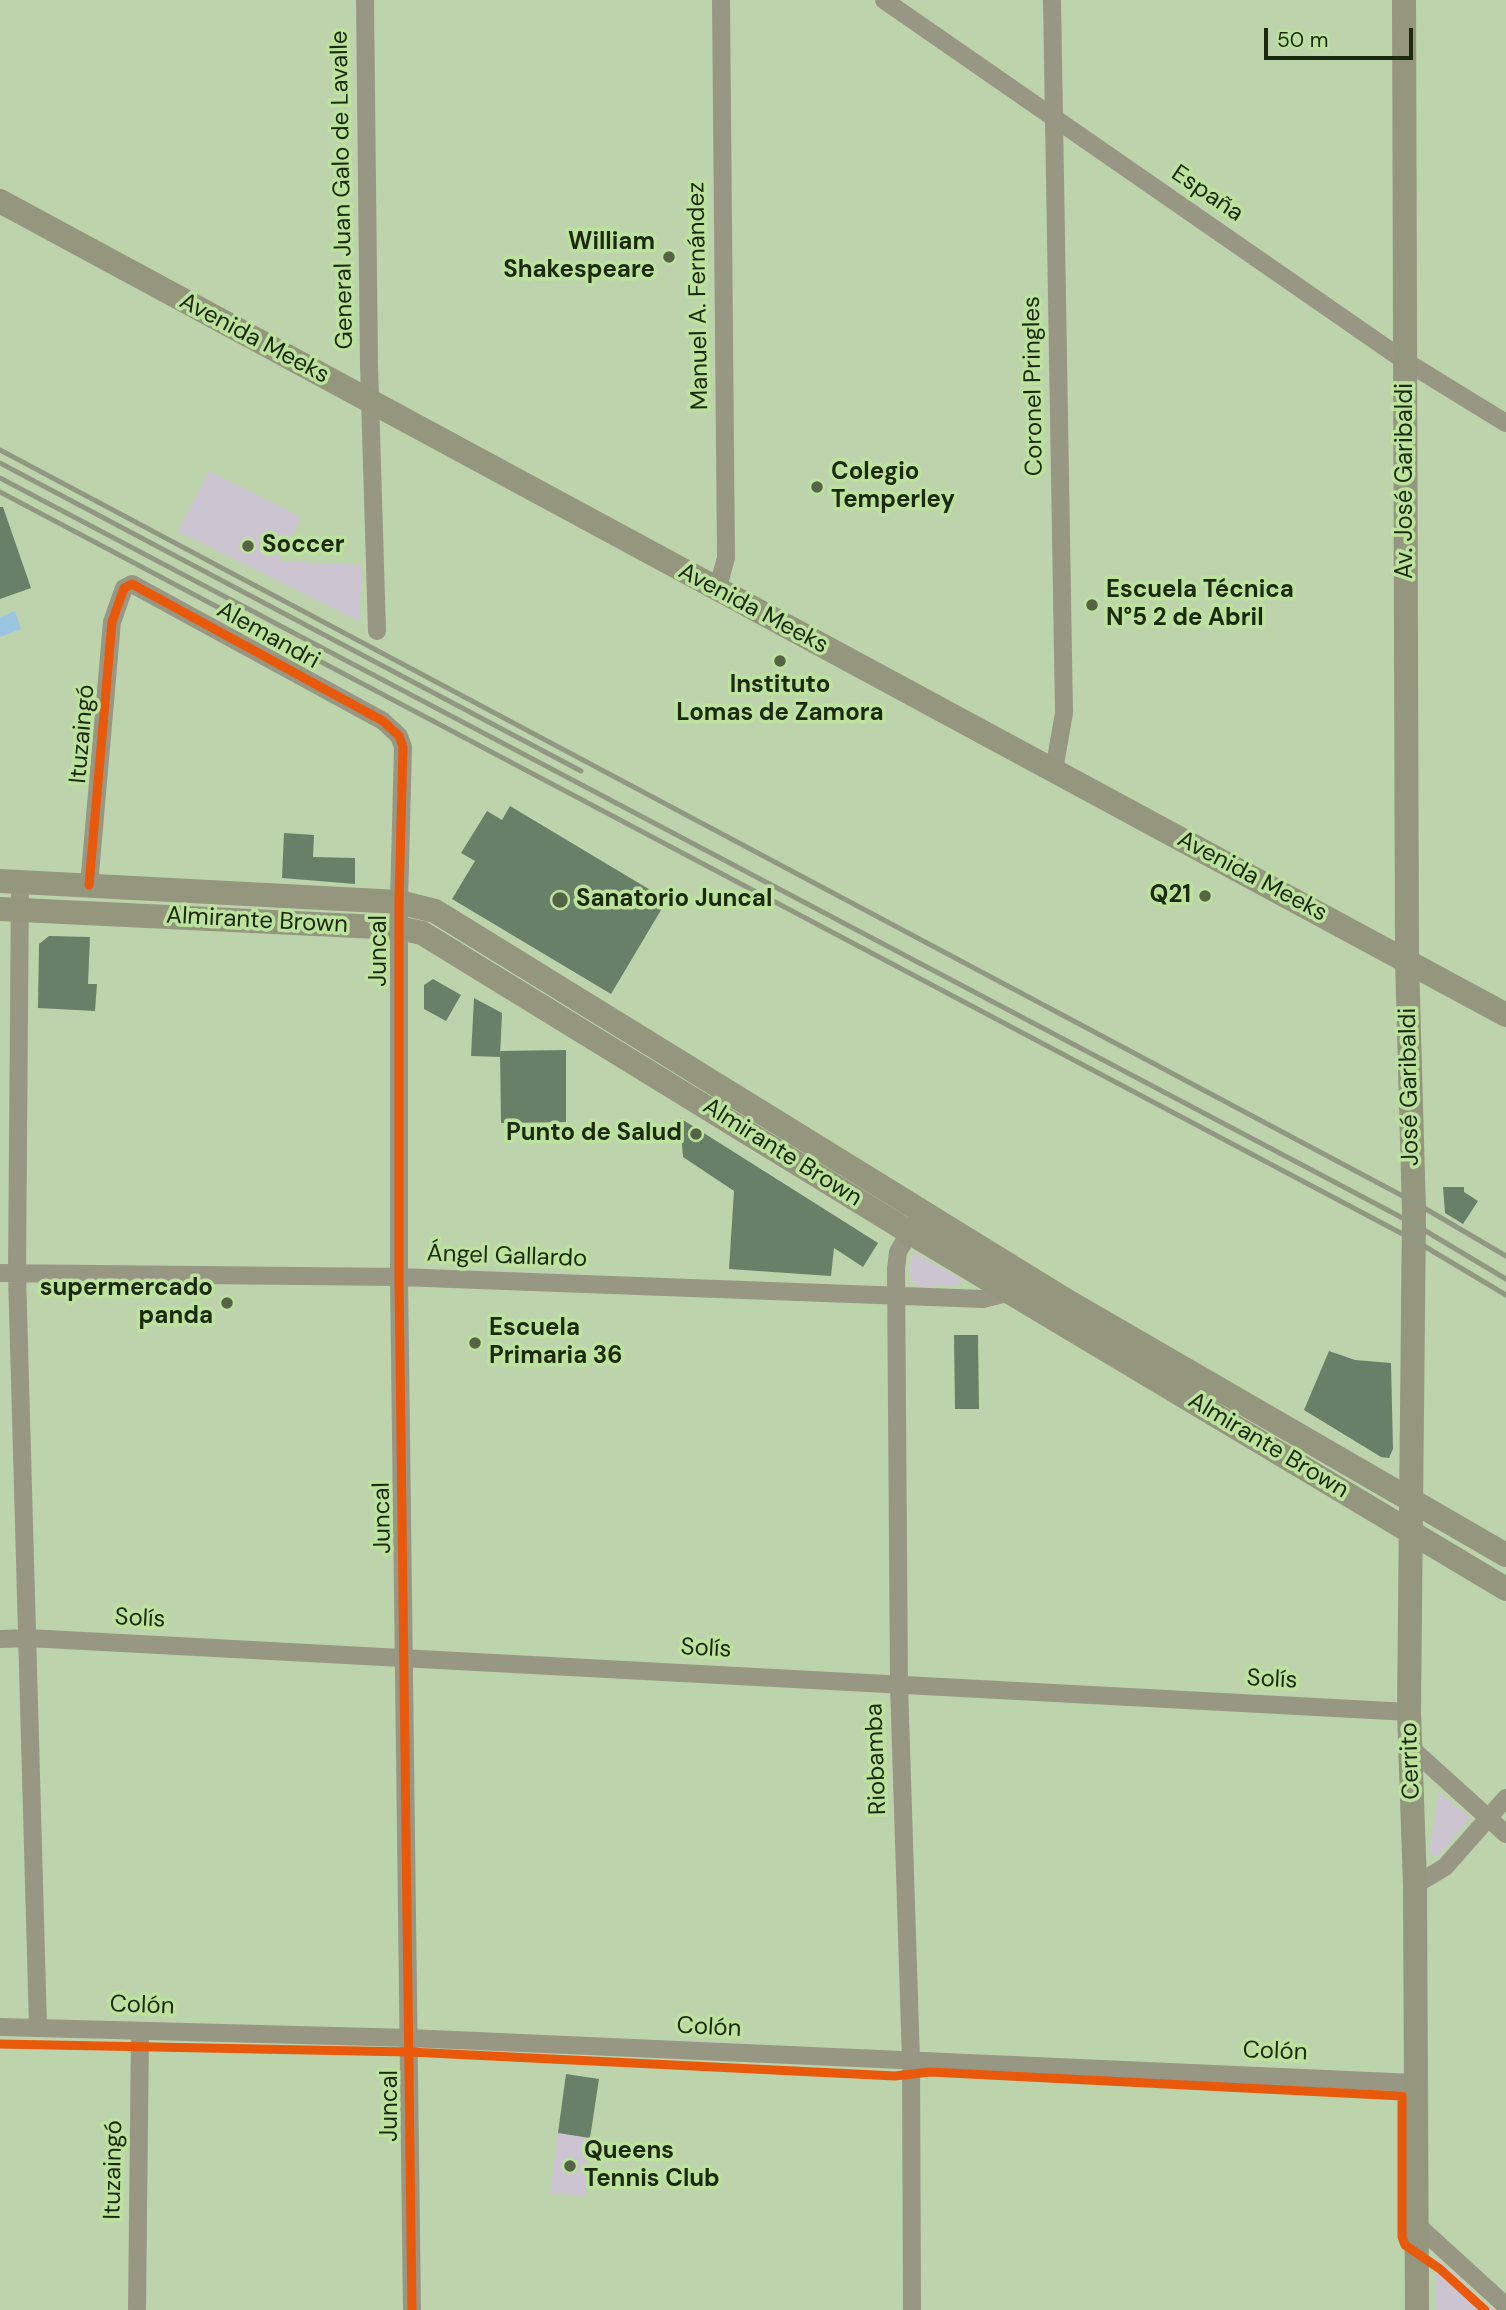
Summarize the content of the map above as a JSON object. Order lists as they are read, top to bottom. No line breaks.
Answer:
{"streets":{"main road":["Avenida Meeks","Av. José Garibaldi","Almirante Brown","José Garibaldi","Cerrito"],"street":["General Juan Galo de Lavalle","España","Manuel A. Fernández","Coronel Pringles","Alemandri","Ituzaingó","Juncal","Ángel Gallardo","Solís","Riobamba","Colón"]},"crossings":[["General Juan Galo de Lavalle","Avenida Meeks"],["España","Coronel Pringles"],["España","Av. José Garibaldi"],["Manuel A. Fernández","Avenida Meeks"],["Avenida Meeks","Coronel Pringles"],["Avenida Meeks","Av. José Garibaldi"],["Avenida Meeks","José Garibaldi"],["Av. José Garibaldi","José Garibaldi"],["Alemandri","Ituzaingó"],["Alemandri","Juncal"],["Ituzaingó","Almirante Brown"],["Ituzaingó","Colón"],["Almirante Brown","Juncal"],["Almirante Brown","Ángel Gallardo"],["Almirante Brown","Riobamba"],["Almirante Brown","Cerrito"],["Juncal","Ángel Gallardo"],["Juncal","Solís"],["Juncal","Colón"],["José Garibaldi","Cerrito"],["Ángel Gallardo","Riobamba"],["Solís","Riobamba"],["Solís","Cerrito"],["Riobamba","Colón"],["Cerrito","Colón"]],"places":["William Shakespeare","Colegio Temperley","Soccer","Escuela Técnica N°5 2 de Abril","Instituto Lomas de Zamora","Q21","Sanatorio Juncal","Punto de Salud","supermercado panda","Escuela Primaria 36","Queens Tennis Club"],"scale_bar":"50 m"}
